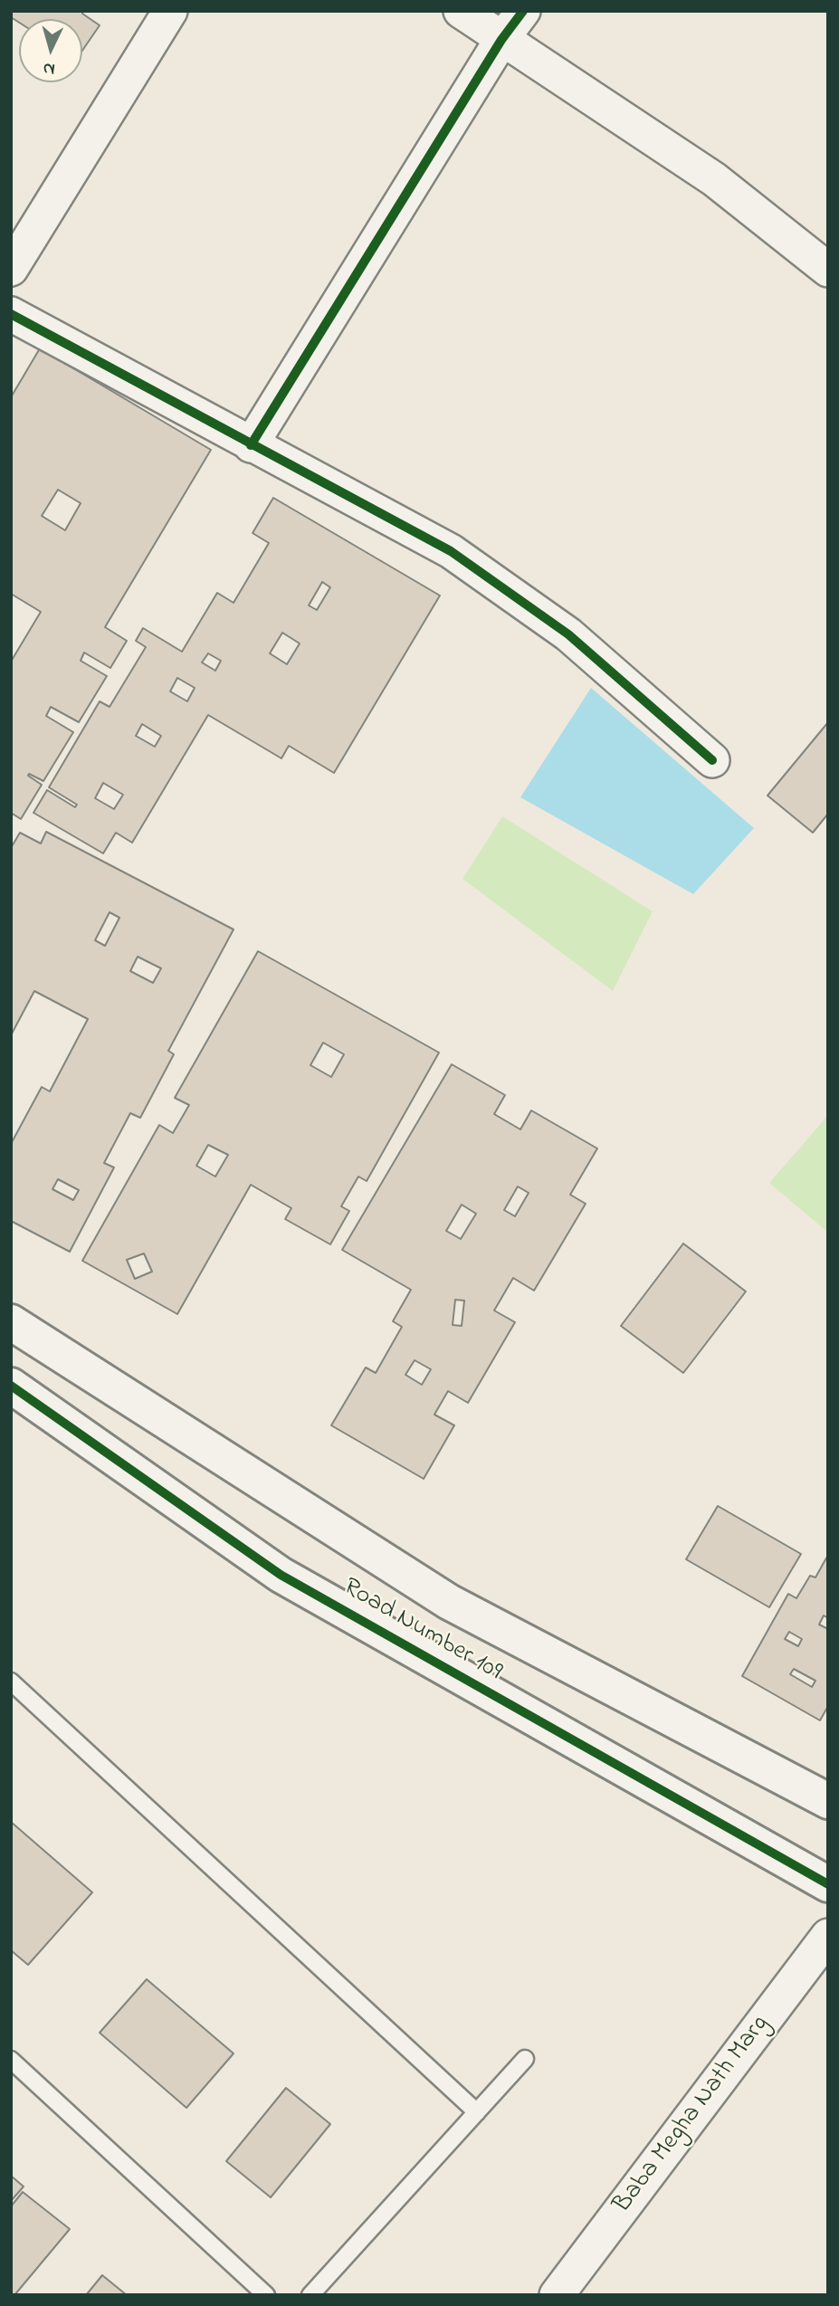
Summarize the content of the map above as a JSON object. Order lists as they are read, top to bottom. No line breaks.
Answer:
{"streets":{"street":["Road Number 109","Baba Megha Nath Marg"]},"north":"bottom"}
